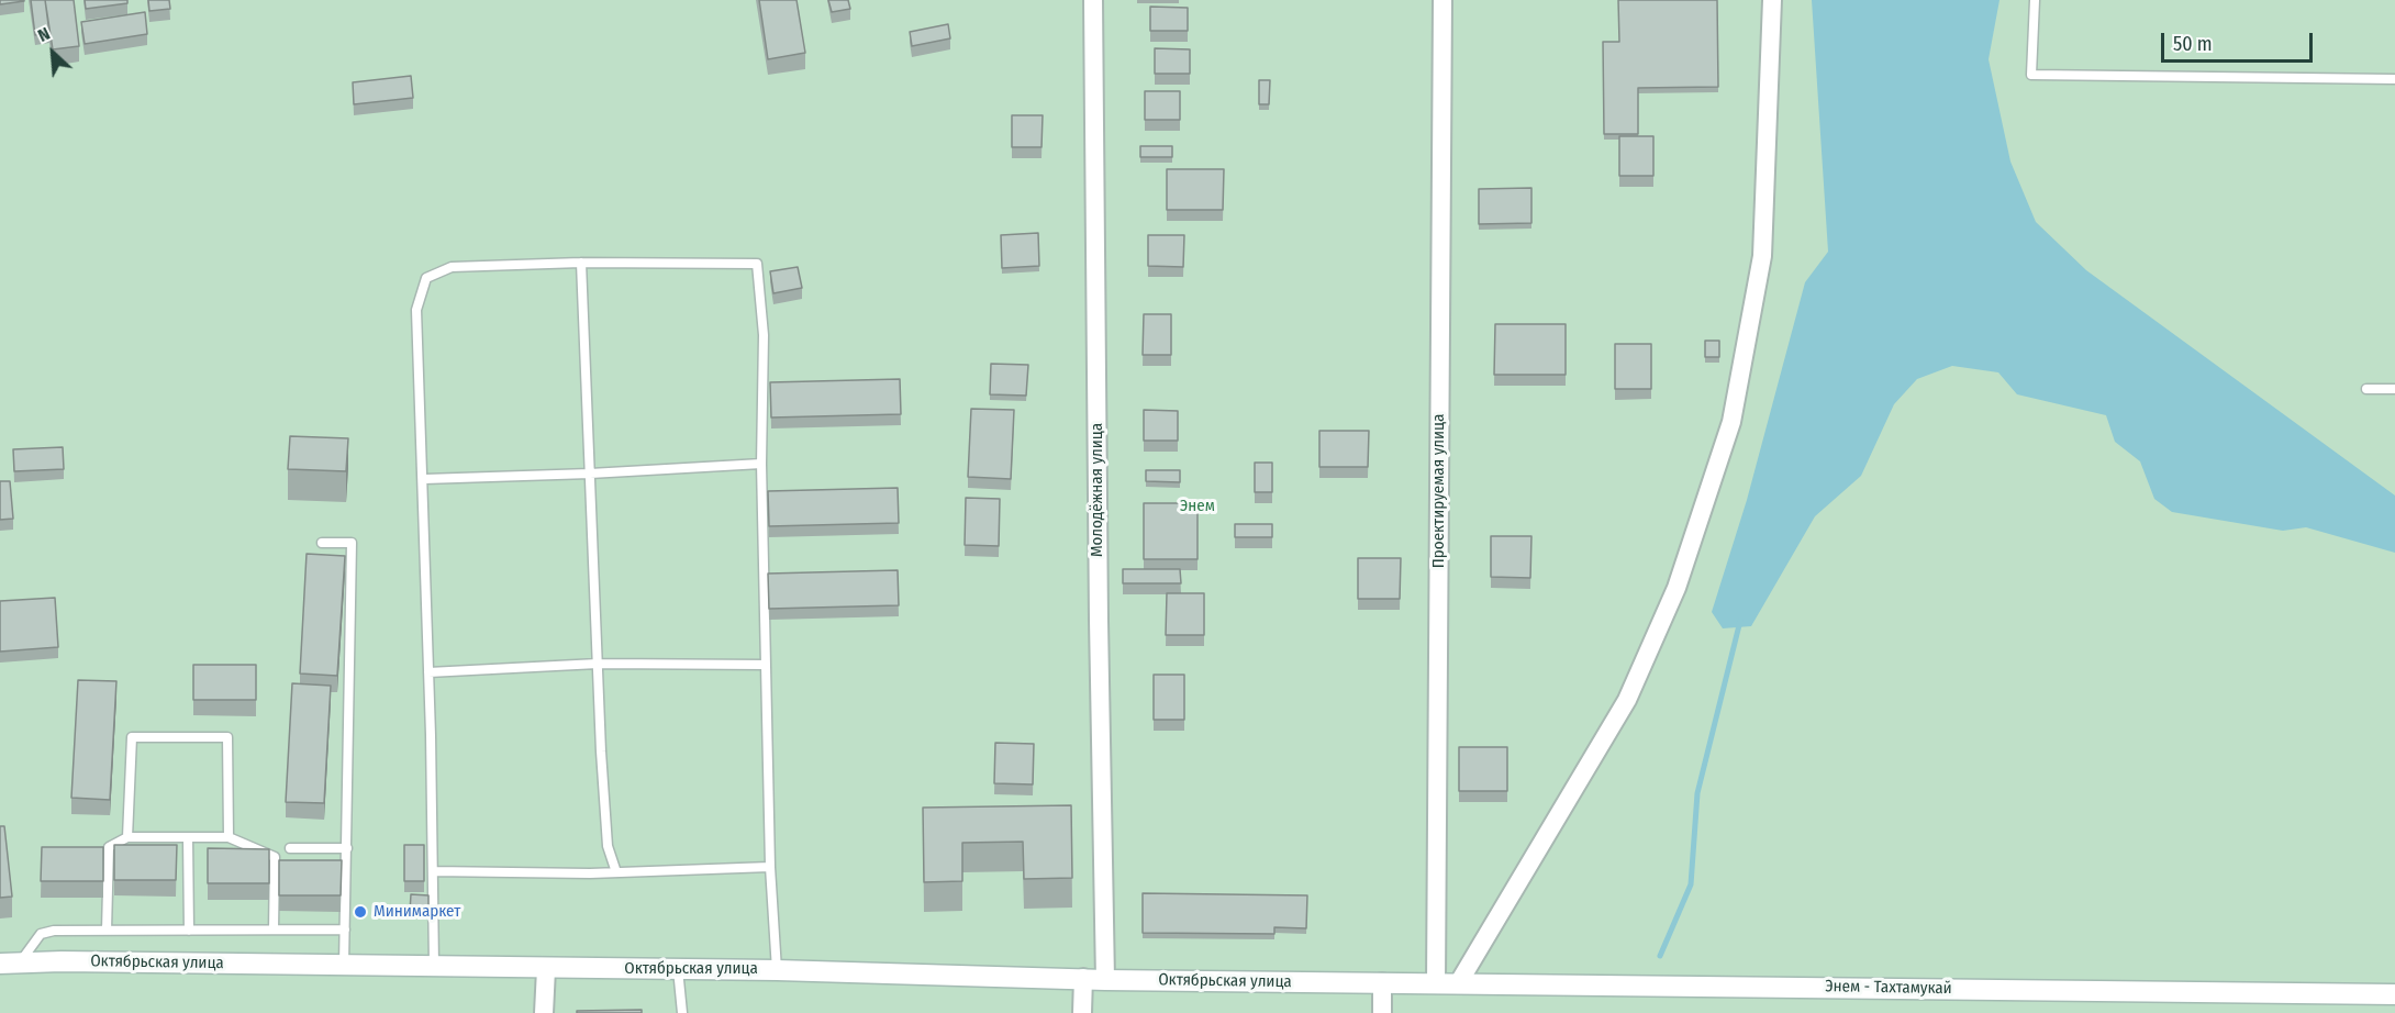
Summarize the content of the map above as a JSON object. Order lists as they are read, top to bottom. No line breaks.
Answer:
{"streets":{"main road":["Октябрьская улица","Энем - Тахтамукай"],"street":["Молодёжная улица","Проектируемая улица"]},"crossings":[["Молодёжная улица","Октябрьская улица"],["Проектируемая улица","Энем - Тахтамукай"],["Октябрьская улица","Энем - Тахтамукай"]],"parks":["Энем"],"places":["Минимаркет"],"scale_bar":"50 m","north":"top left"}
